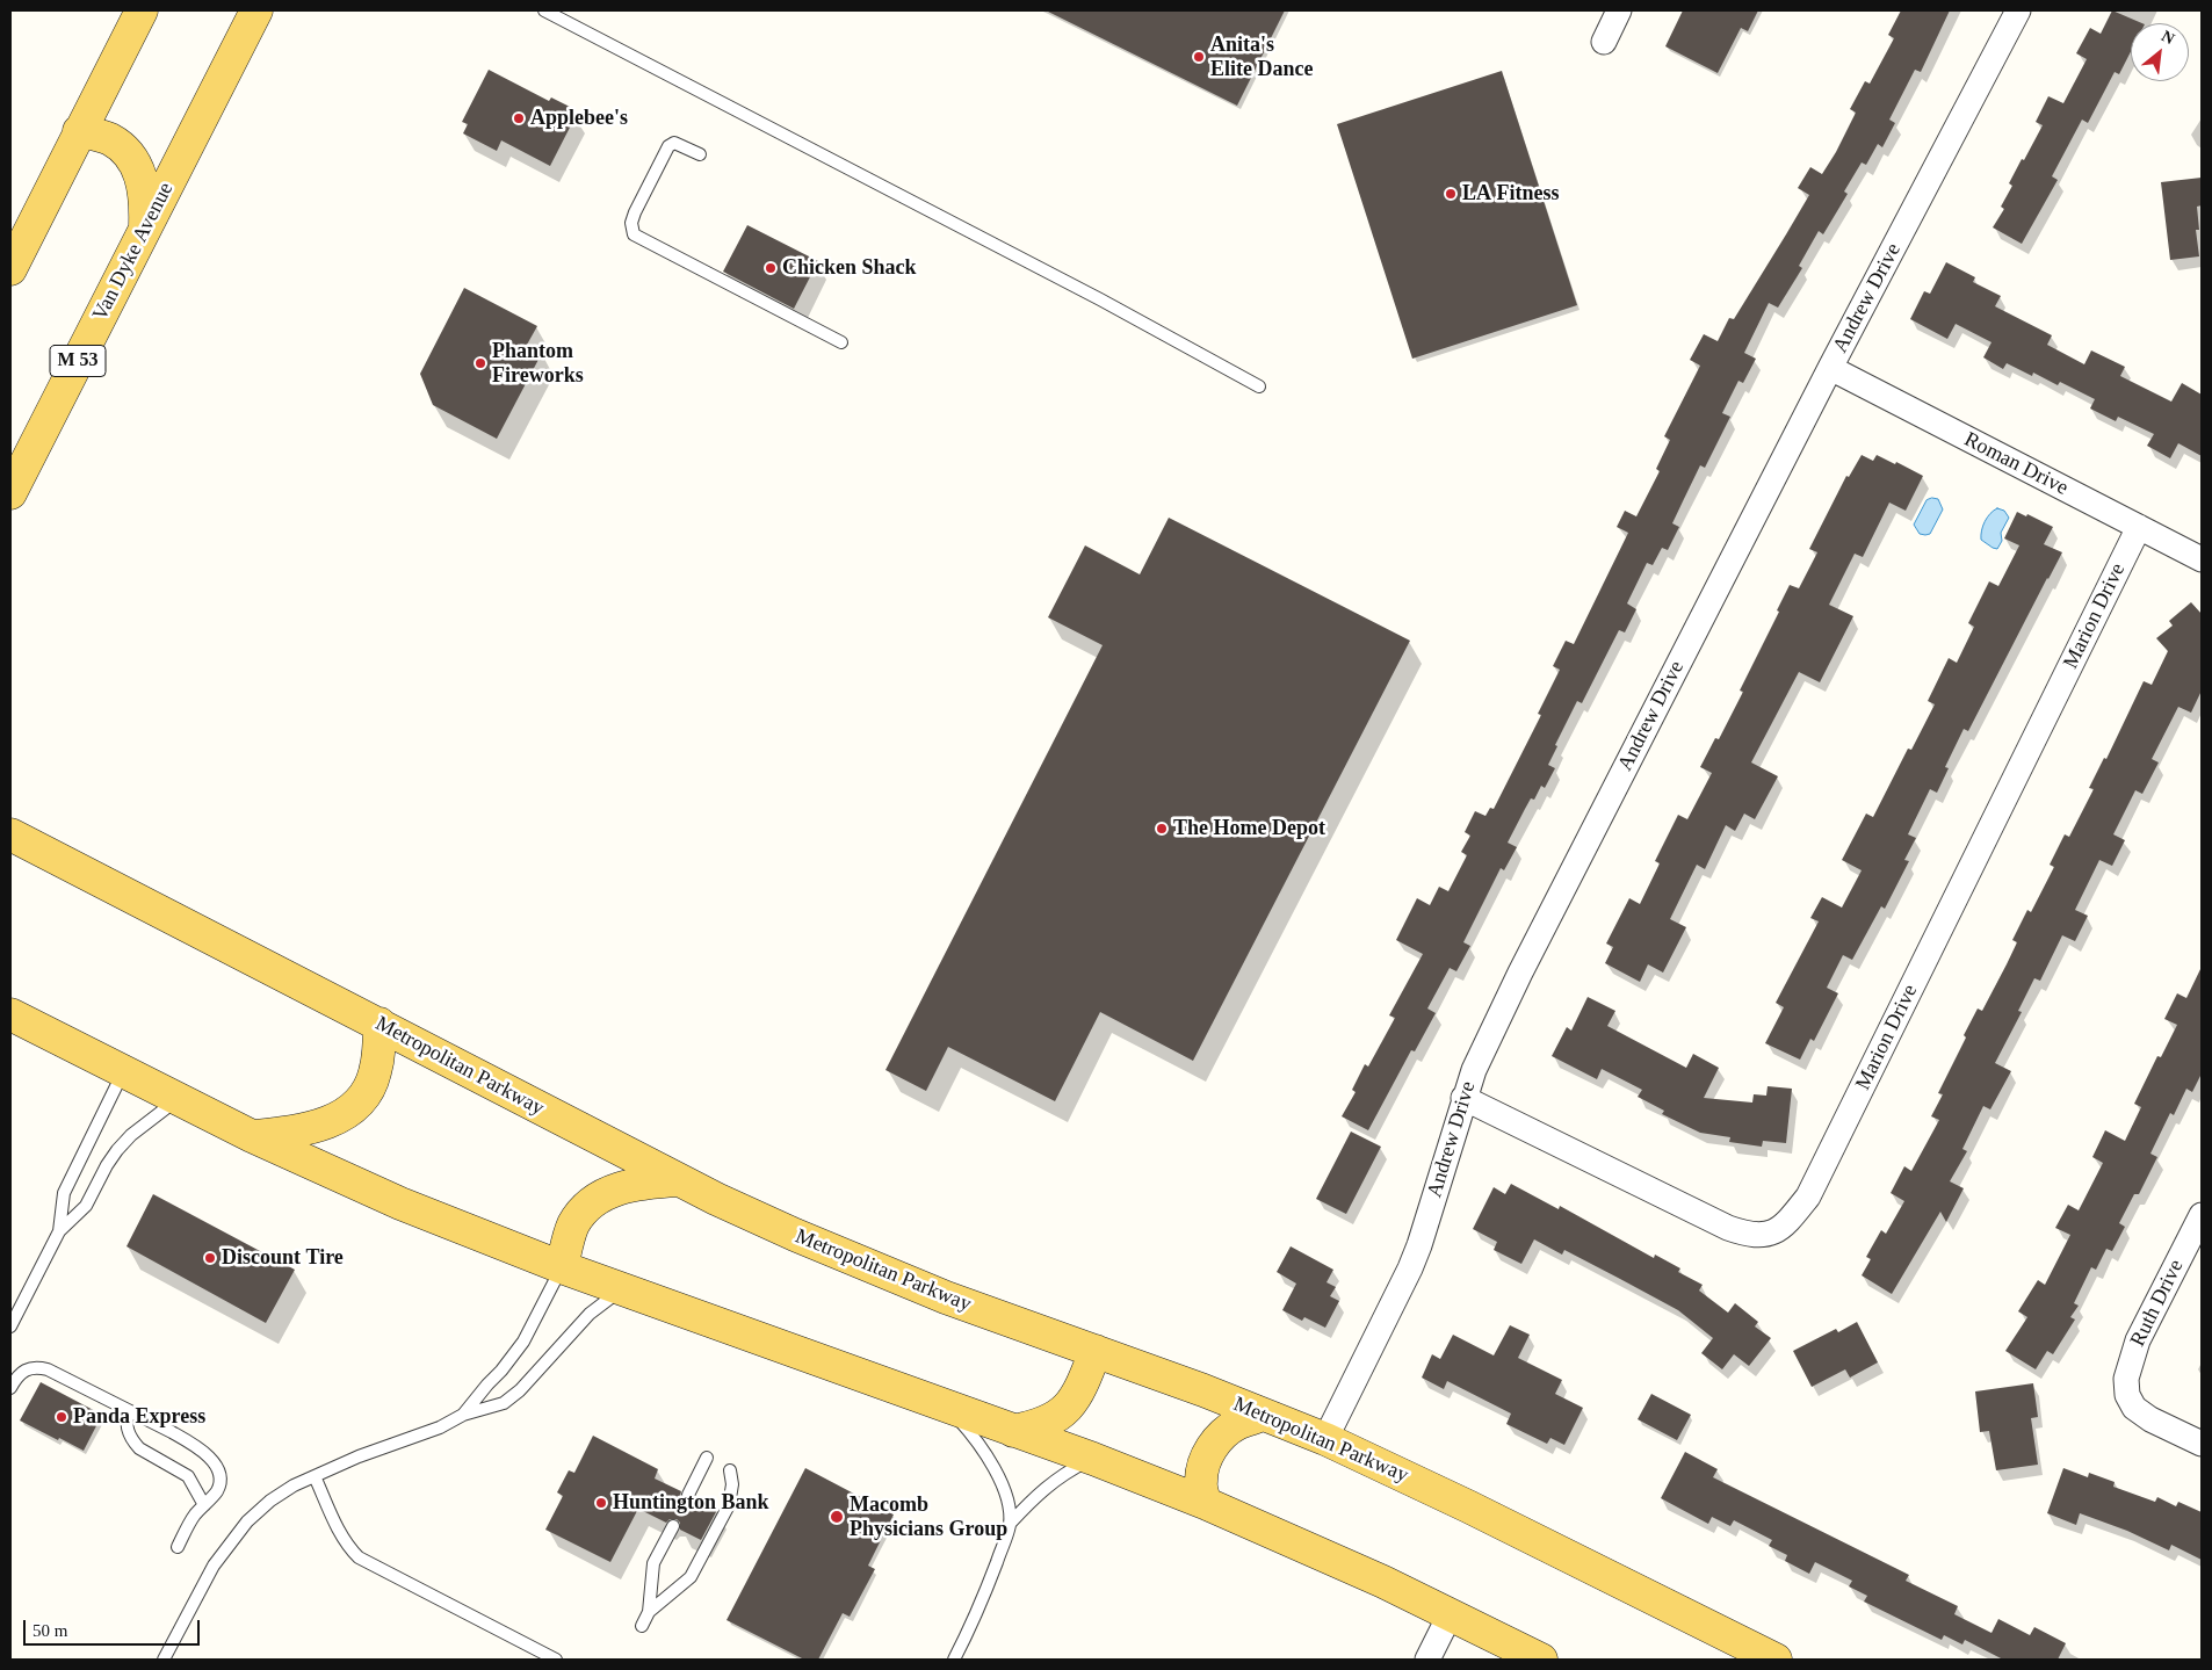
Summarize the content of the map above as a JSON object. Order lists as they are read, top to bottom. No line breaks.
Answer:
{"streets":{"main road":["Van Dyke Avenue","M 53","Metropolitan Parkway"],"street":["Andrew Drive","Roman Drive","Marion Drive","Ruth Drive"]},"crossings":[["Andrew Drive","Roman Drive"],["Andrew Drive","Marion Drive"],["Andrew Drive","Metropolitan Parkway"],["Roman Drive","Marion Drive"]],"places":["Anita's Elite Dance","Applebee's","LA Fitness","Chicken Shack","Phantom Fireworks","The Home Depot","Discount Tire","Panda Express","Huntington Bank","Macomb Physicians Group"],"scale_bar":"50 m","north":"top right"}
